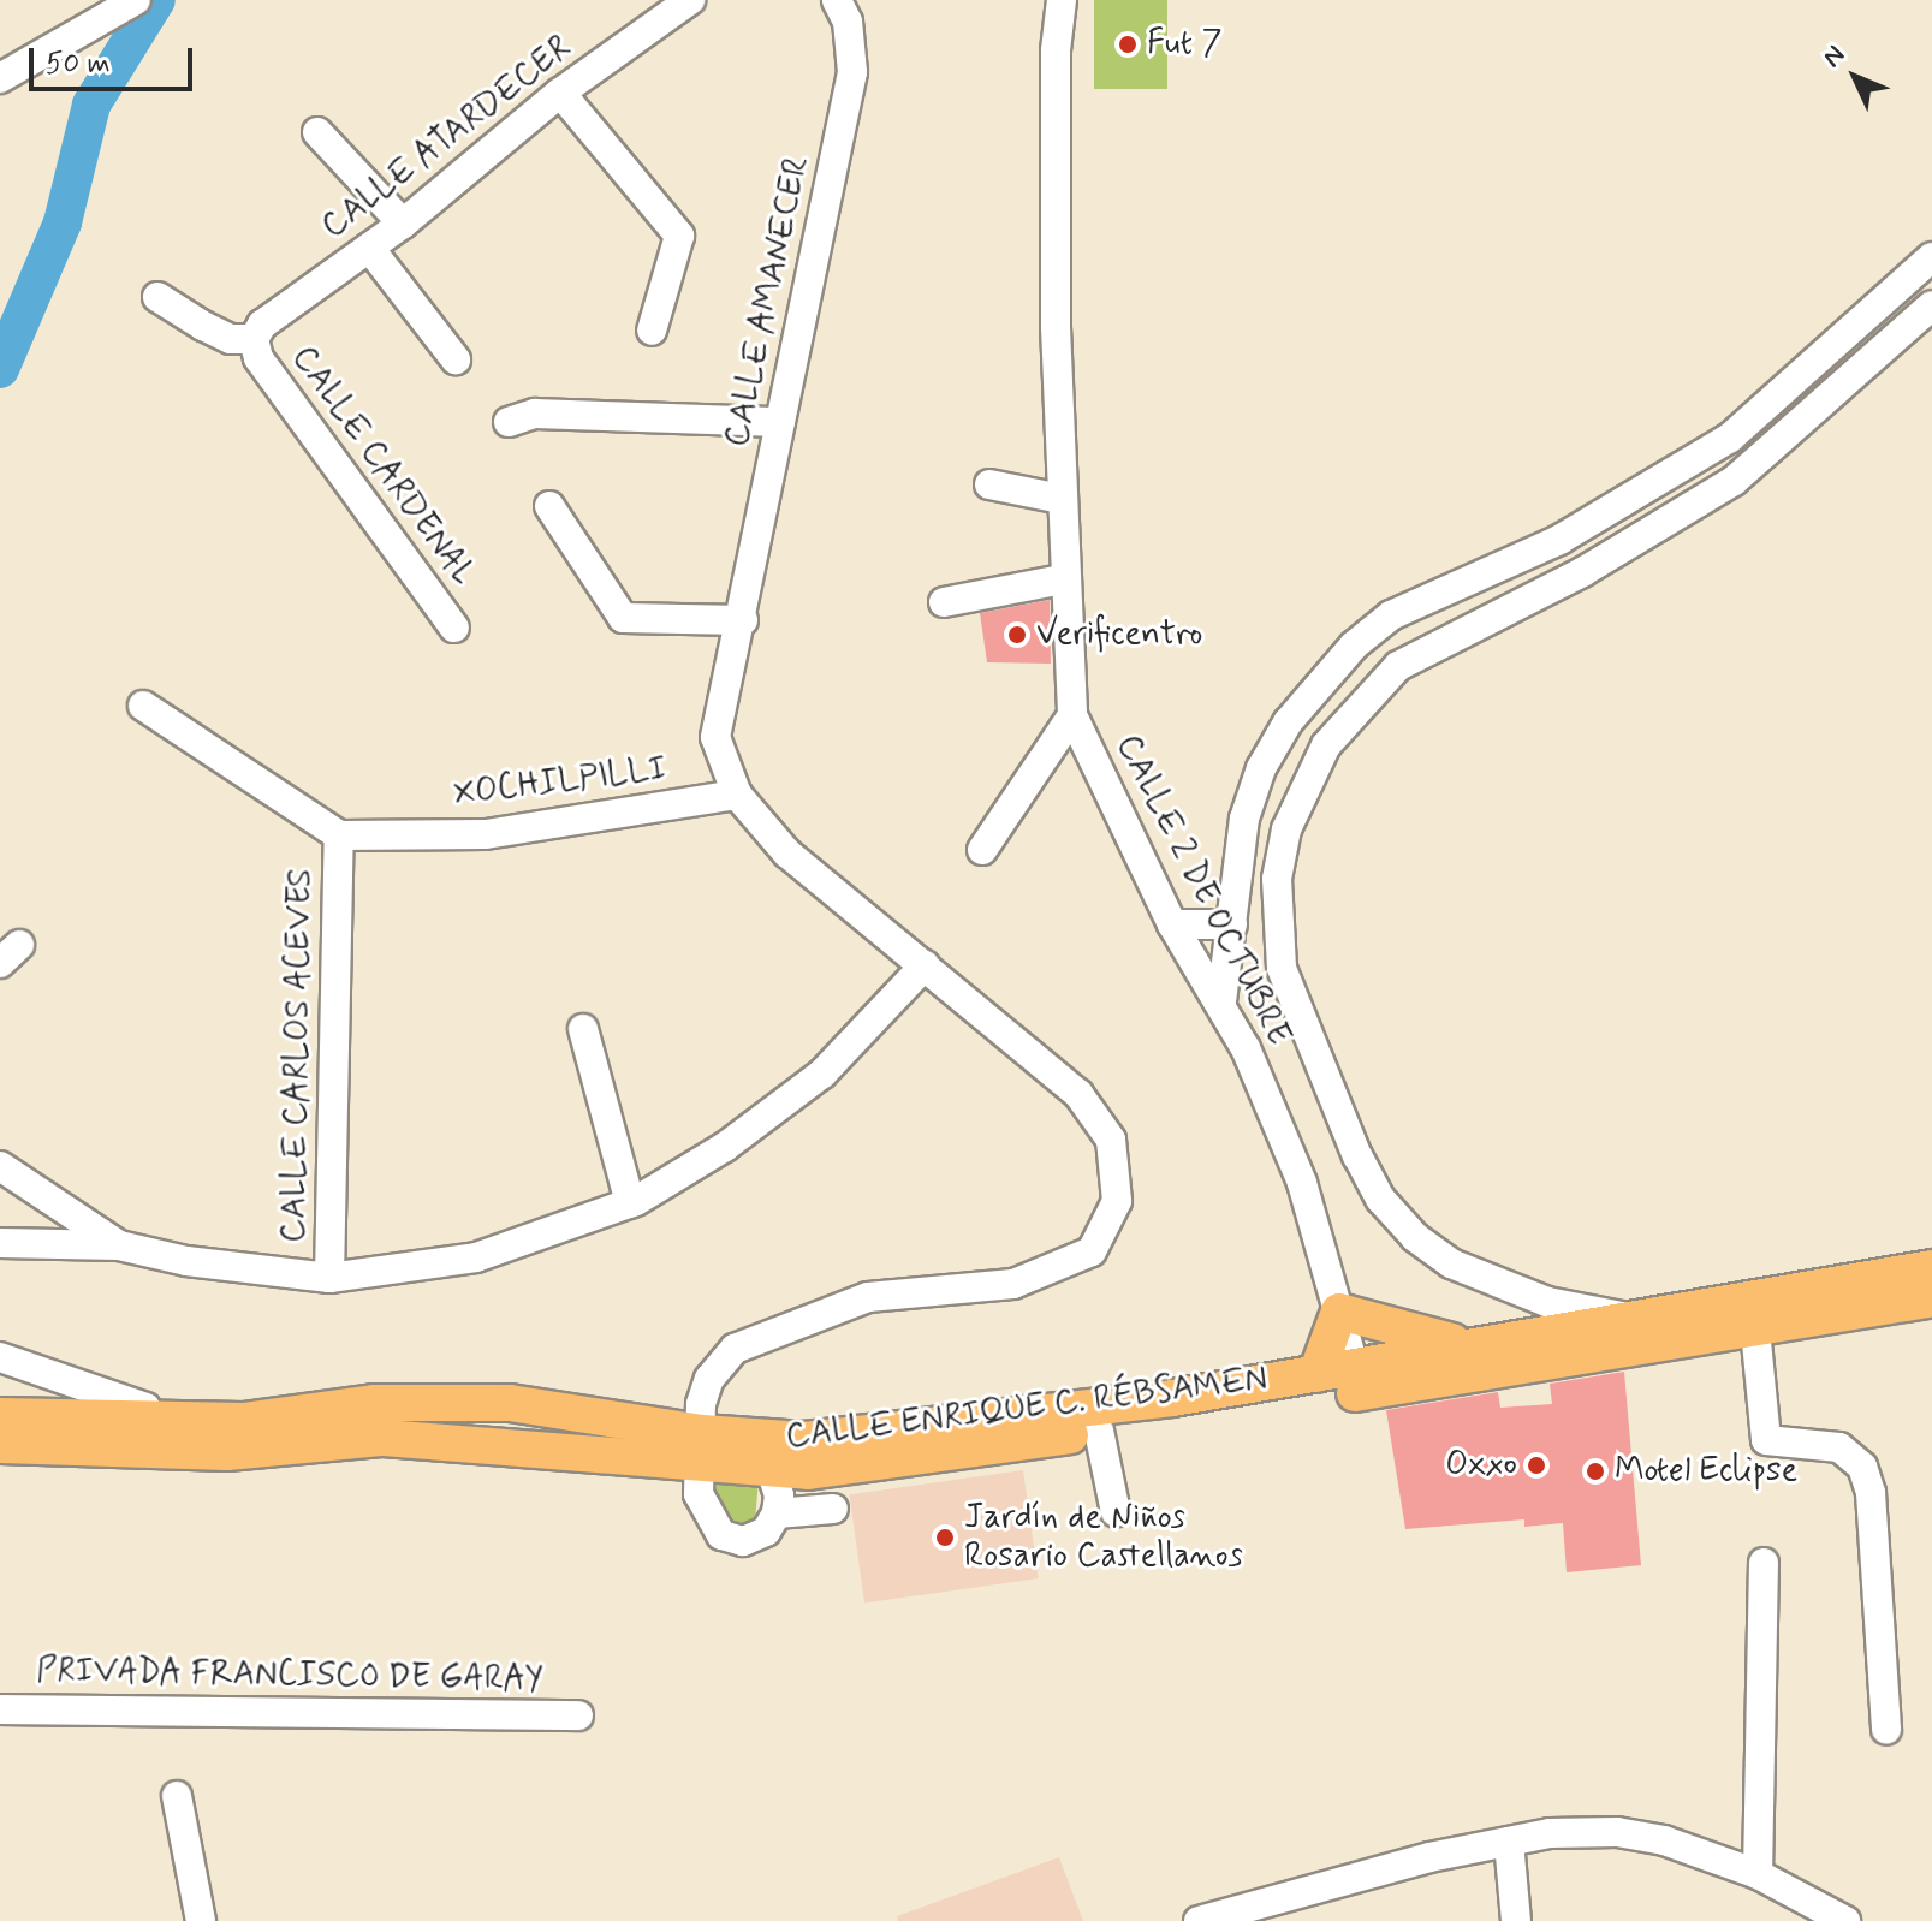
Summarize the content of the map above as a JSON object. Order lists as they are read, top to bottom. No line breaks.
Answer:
{"streets":{"main road":["CALLE ENRIQUE C. RÉBSAMEN"],"street":["CALLE ATARDECER","CALLE AMANECER","CALLE CARDENAL","XOCHILPILLI","CALLE 2 DE OCTUBRE","CALLE CARLOS ACEVES","PRIVADA FRANCISCO DE GARAY"]},"crossings":[["CALLE ATARDECER","CALLE CARDENAL"],["CALLE AMANECER","XOCHILPILLI"],["CALLE AMANECER","CALLE ENRIQUE C. RÉBSAMEN"],["XOCHILPILLI","CALLE CARLOS ACEVES"],["CALLE 2 DE OCTUBRE","CALLE ENRIQUE C. RÉBSAMEN"]],"places":["Fut 7","Verificentro","Oxxo","Motel Eclipse","Jardín de Niños Rosario Castellanos"],"scale_bar":"50 m","north":"top left"}
